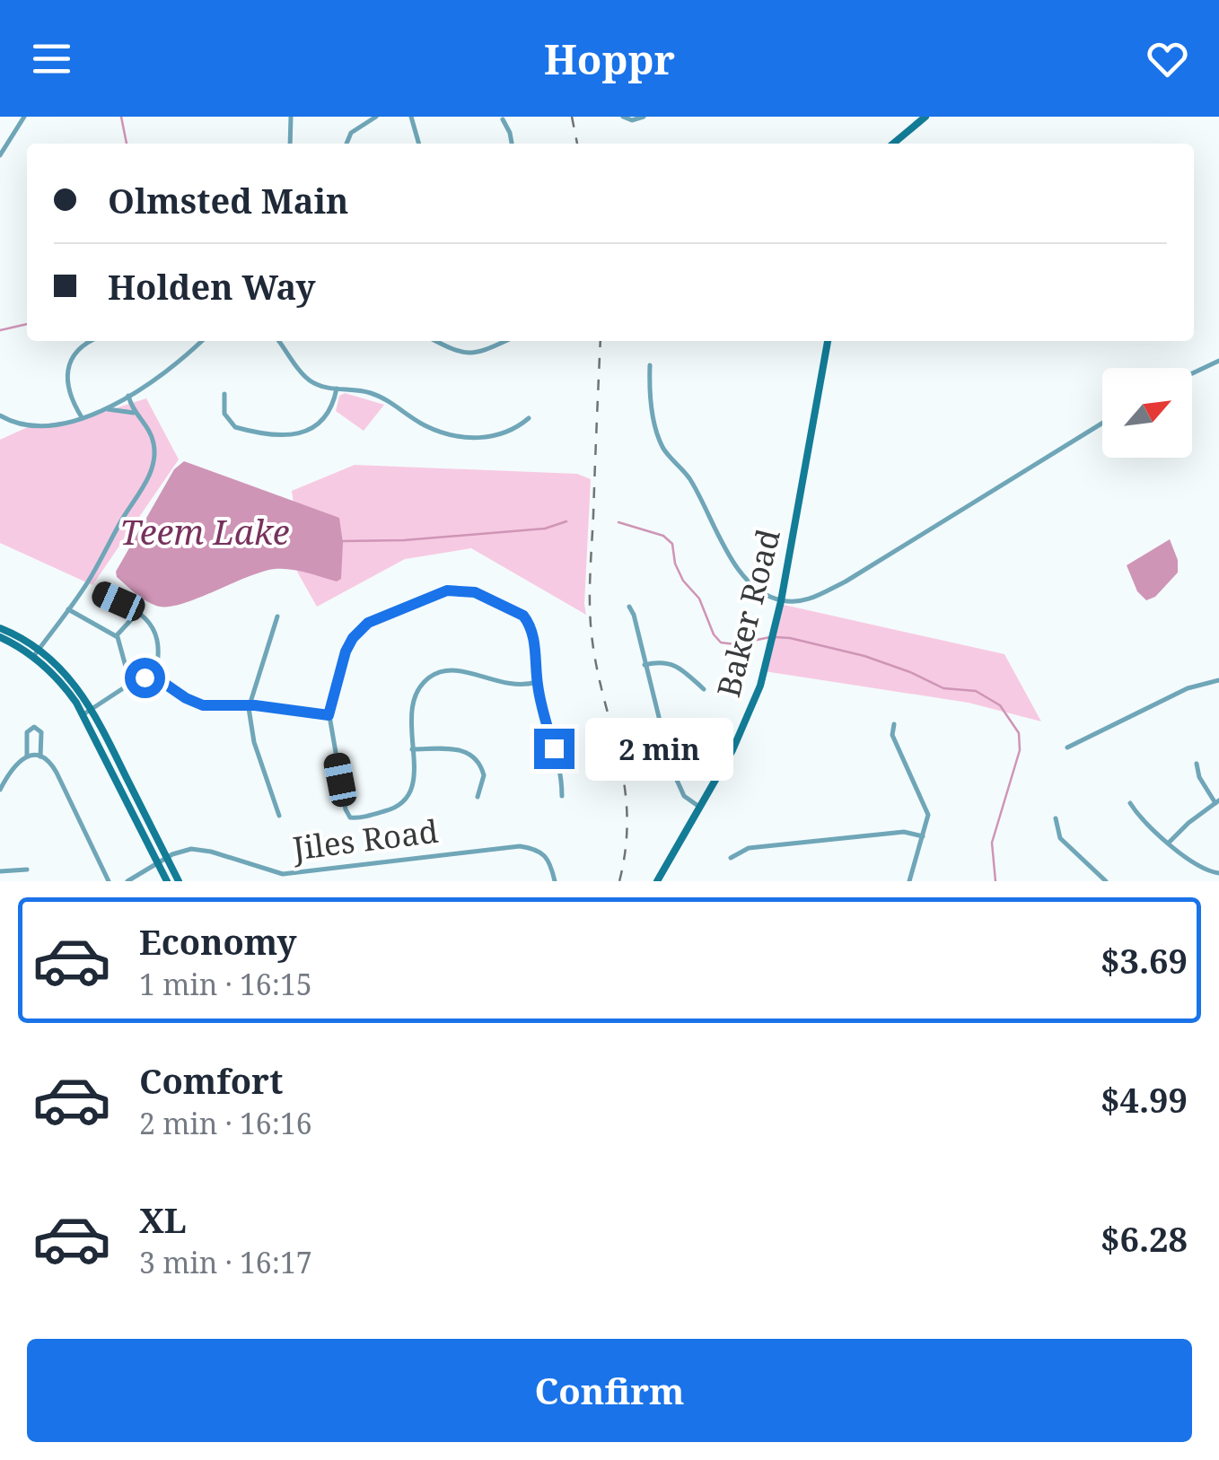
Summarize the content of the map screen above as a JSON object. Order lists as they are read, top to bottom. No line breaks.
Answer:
{"streets":{"street":["Baker Road","Jiles Road"]},"water":["Teem Lake"],"north":"top right","page":{"header":"Hoppr","banner":["Olmsted Main","Holden Way"],"bubble":"2 min","list":[{"name":"Economy","note":"1 min · 16:15","value":"$3.69"},{"name":"Comfort","note":"2 min · 16:16","value":"$4.99"},{"name":"XL","note":"3 min · 16:17","value":"$6.28"}],"buttons":"Confirm"}}
